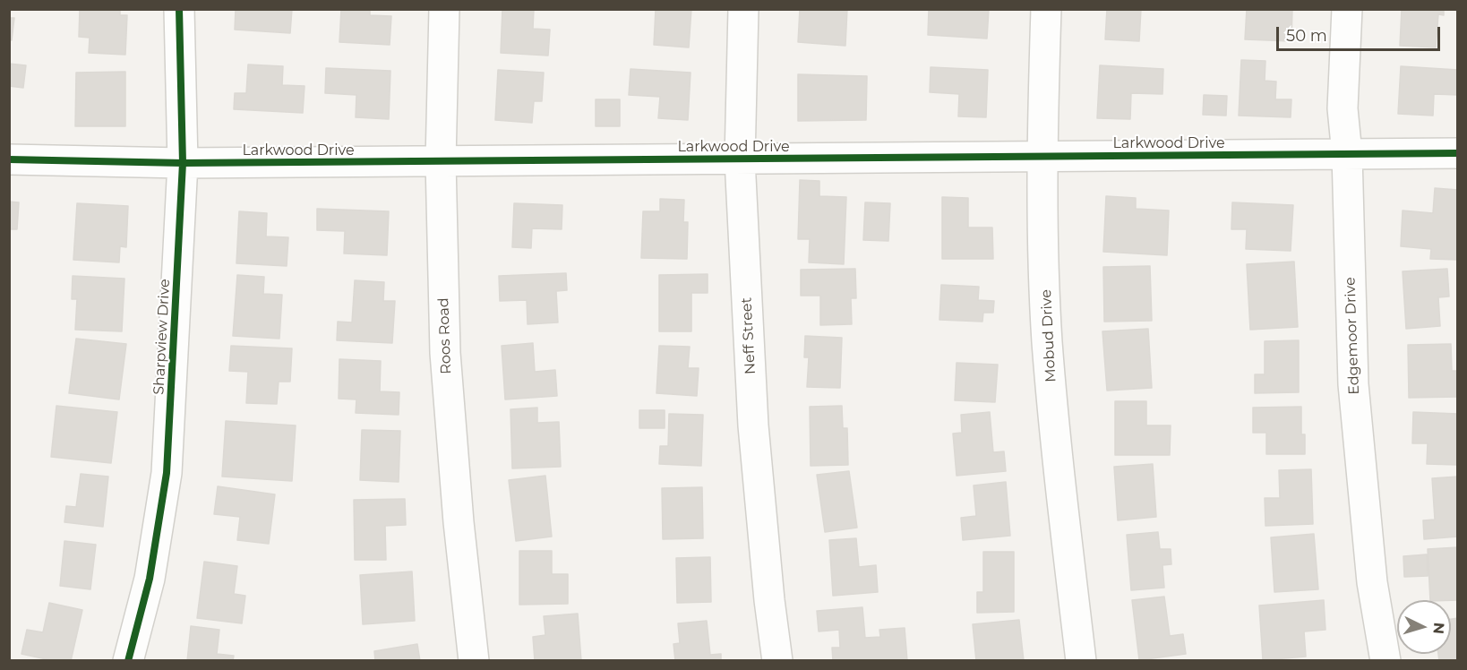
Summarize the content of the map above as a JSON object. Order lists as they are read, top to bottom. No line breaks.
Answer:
{"streets":{"street":["Larkwood Drive","Roos Road","Neff Street","Mobud Drive","Edgemoor Drive","Sharpview Drive"]},"crossings":[["Larkwood Drive","Roos Road"],["Larkwood Drive","Neff Street"],["Larkwood Drive","Mobud Drive"],["Larkwood Drive","Edgemoor Drive"],["Larkwood Drive","Sharpview Drive"]],"scale_bar":"50 m","north":"right"}
